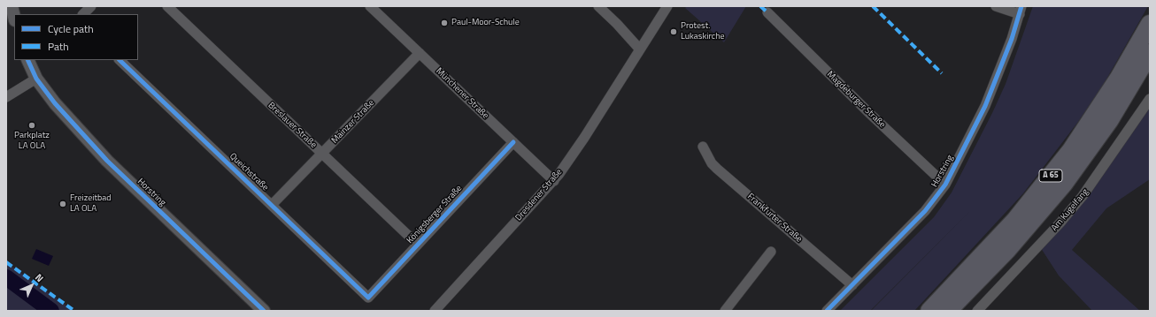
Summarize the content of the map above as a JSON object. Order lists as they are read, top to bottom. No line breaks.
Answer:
{"streets":{"highway":["A 65"],"street":["Münchener Straße","Magdeburger Straße","Mainzer Straße","Breslauer Straße","Horstring","Queichstraße","Dresdener Straße","Am Kugelfang","Königsberger Straße","Frankfurter Straße"]},"crossings":[["Münchener Straße","Mainzer Straße"],["Münchener Straße","Dresdener Straße"],["Münchener Straße","Königsberger Straße"],["Magdeburger Straße","Horstring"],["Mainzer Straße","Breslauer Straße"],["Mainzer Straße","Queichstraße"],["Breslauer Straße","Königsberger Straße"],["Horstring","Frankfurter Straße"],["Queichstraße","Königsberger Straße"]],"places":["Paul-Moor-Schule","Protest. Lukaskirche","Parkplatz LA OLA","Freizeitbad LA OLA"],"legend":["Cycle path","Path"],"north":"top right"}
